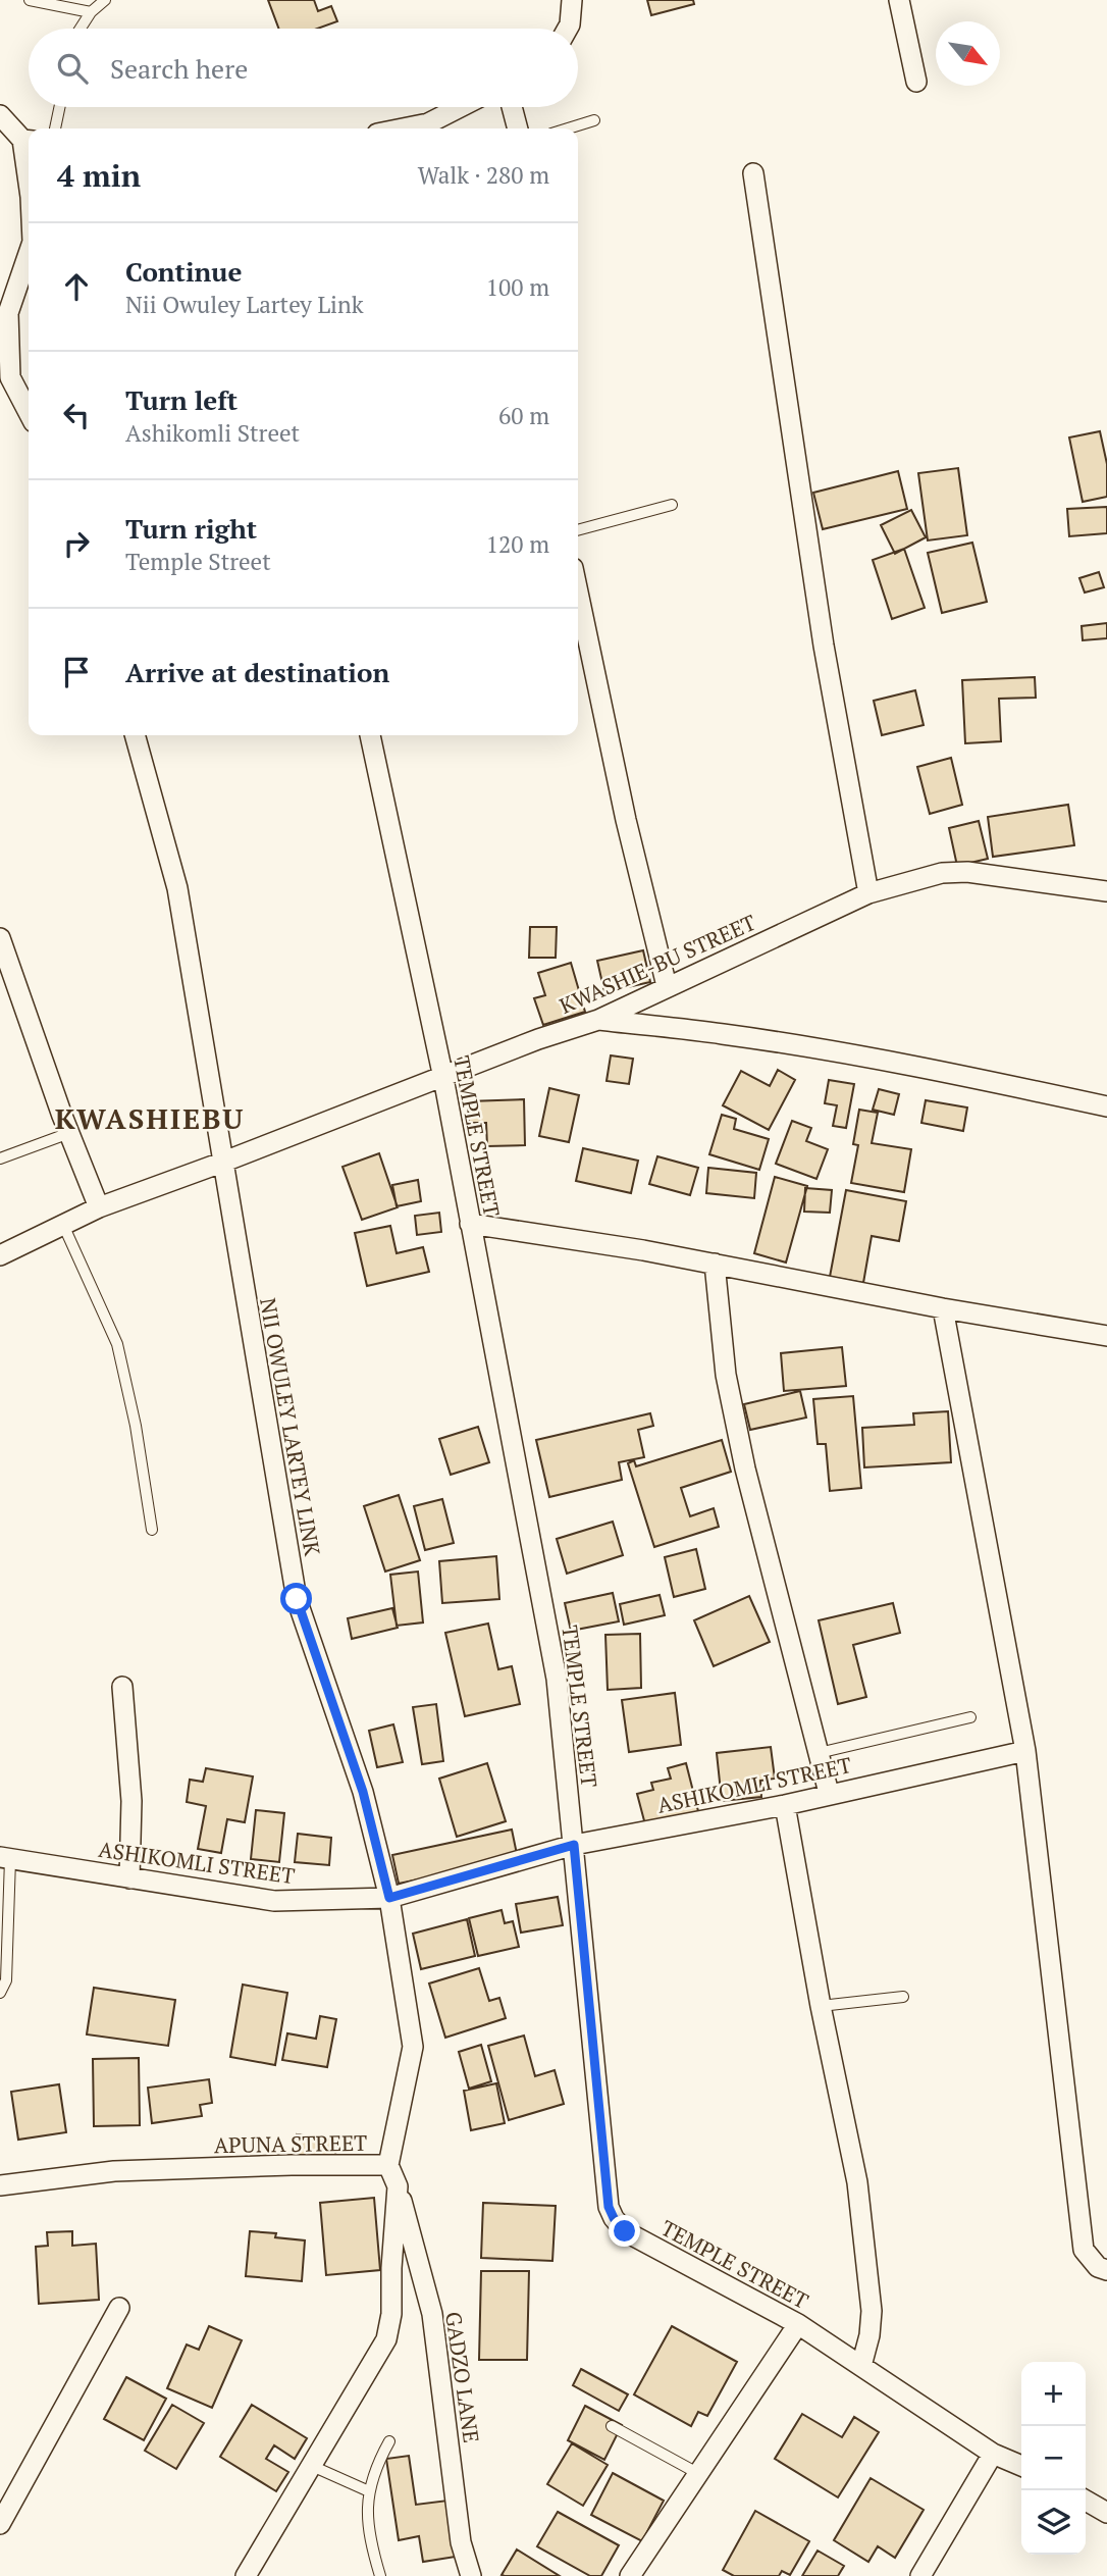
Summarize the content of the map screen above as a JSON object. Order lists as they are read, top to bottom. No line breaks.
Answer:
{"streets":{"street":["KWASHIE-BU STREET","TEMPLE STREET","NII OWULEY LARTEY LINK","ASHIKOMLI STREET","APUNA STREET","GADZO LANE"]},"crossings":[["KWASHIE-BU STREET","TEMPLE STREET"],["KWASHIE-BU STREET","NII OWULEY LARTEY LINK"],["TEMPLE STREET","ASHIKOMLI STREET"],["NII OWULEY LARTEY LINK","ASHIKOMLI STREET"],["NII OWULEY LARTEY LINK","APUNA STREET"],["APUNA STREET","GADZO LANE"]],"districts":["KWASHIEBU"],"north":"bottom right","page":{"search":"Search here","heading":["4 min","Walk · 280 m"],"list":[["Continue","Nii Owuley Lartey Link","100 m"],["Turn left","Ashikomli Street","60 m"],["Turn right","Temple Street","120 m"],"Arrive at destination"],"map_buttons":["+","−"]}}
